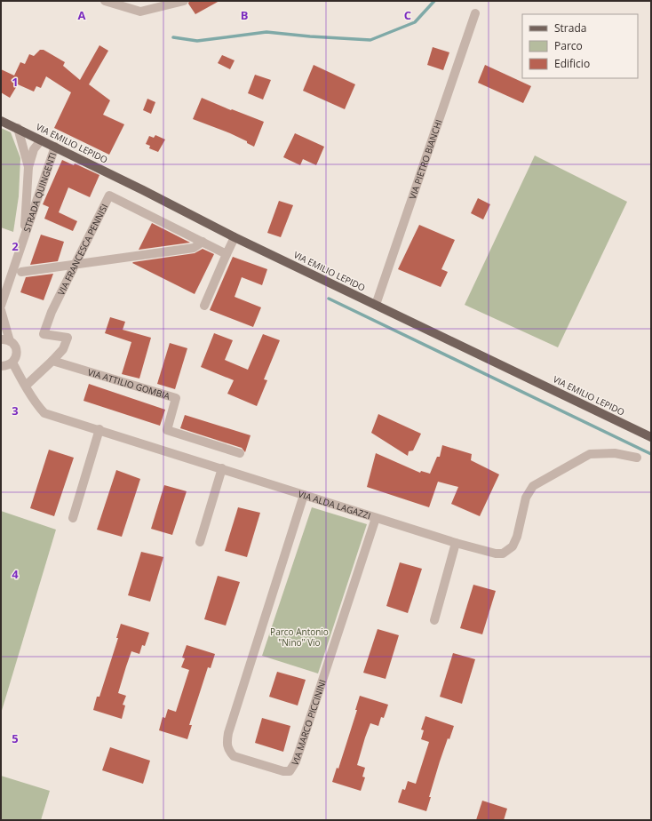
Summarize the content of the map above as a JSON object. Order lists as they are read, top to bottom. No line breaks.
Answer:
{"streets":{"main road":["VIA EMILIO LEPIDO"],"street":["VIA PIETRO BIANCHI","STRADA QUINGENTI","VIA FRANCESCA PENNISI","VIA ATTILIO GOMBIA","VIA ALDA LAGAZZI","VIA MARCO PICCININI"]},"crossings":[["VIA EMILIO LEPIDO","VIA PIETRO BIANCHI"],["VIA EMILIO LEPIDO","STRADA QUINGENTI"],["VIA FRANCESCA PENNISI","VIA ATTILIO GOMBIA"],["VIA ALDA LAGAZZI","VIA MARCO PICCININI"]],"parks":["Parco Antonio \"Nino\" Vio"],"legend":["Strada","Parco","Edificio"],"grid":{"columns":["A","B","C"],"rows":["1","2","3","4","5"]}}
